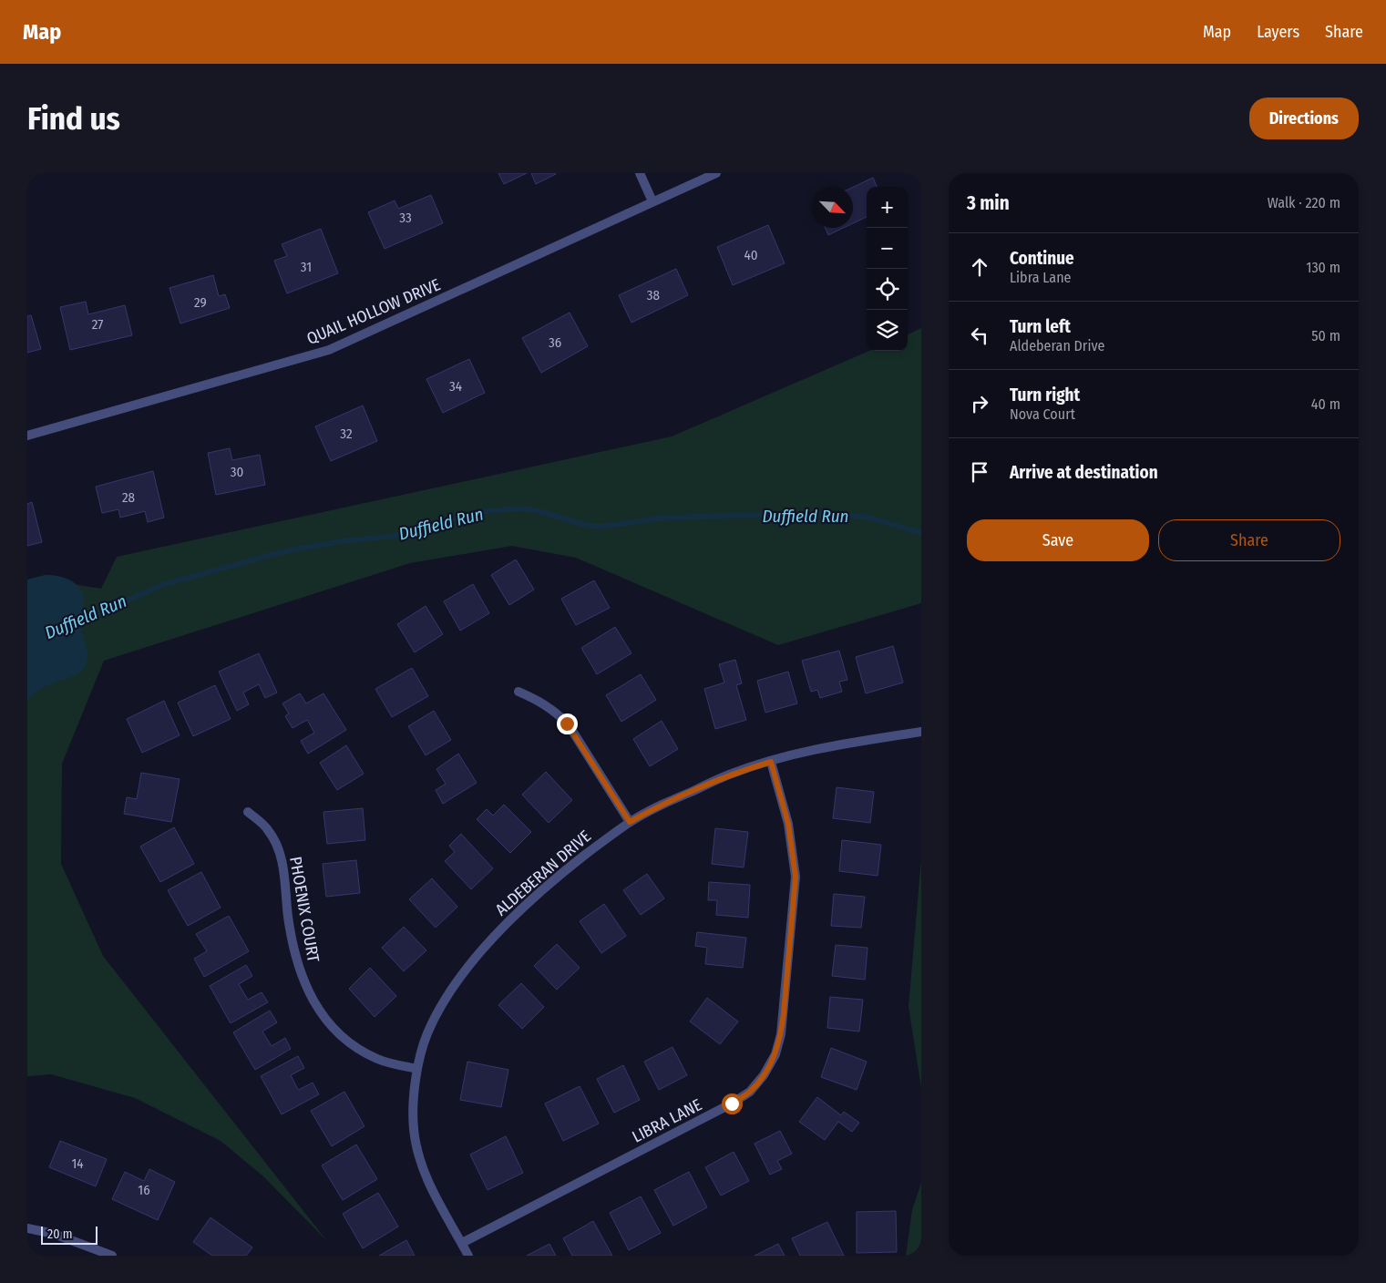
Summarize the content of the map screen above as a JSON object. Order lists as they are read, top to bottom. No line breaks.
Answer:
{"streets":{"street":["QUAIL HOLLOW DRIVE","ALDEBERAN DRIVE","PHOENIX COURT","LIBRA LANE"]},"crossings":[["ALDEBERAN DRIVE","PHOENIX COURT"],["ALDEBERAN DRIVE","LIBRA LANE"]],"water":["Duffield Run"],"house_numbers":["33","40","31","38","29","27","36","34","32","30","28","14","16"],"scale_bar":"20 m","north":"bottom right","page":{"header":"Map","nav":["Map","Layers","Share"],"buttons":["Directions",["Save","Share"]],"title":"Find us","heading":["3 min","Walk · 220 m"],"map_buttons":["+","−"],"list":[["Continue","Libra Lane","130 m"],["Turn left","Aldeberan Drive","50 m"],["Turn right","Nova Court","40 m"],"Arrive at destination"],"scale":"20 m"}}
